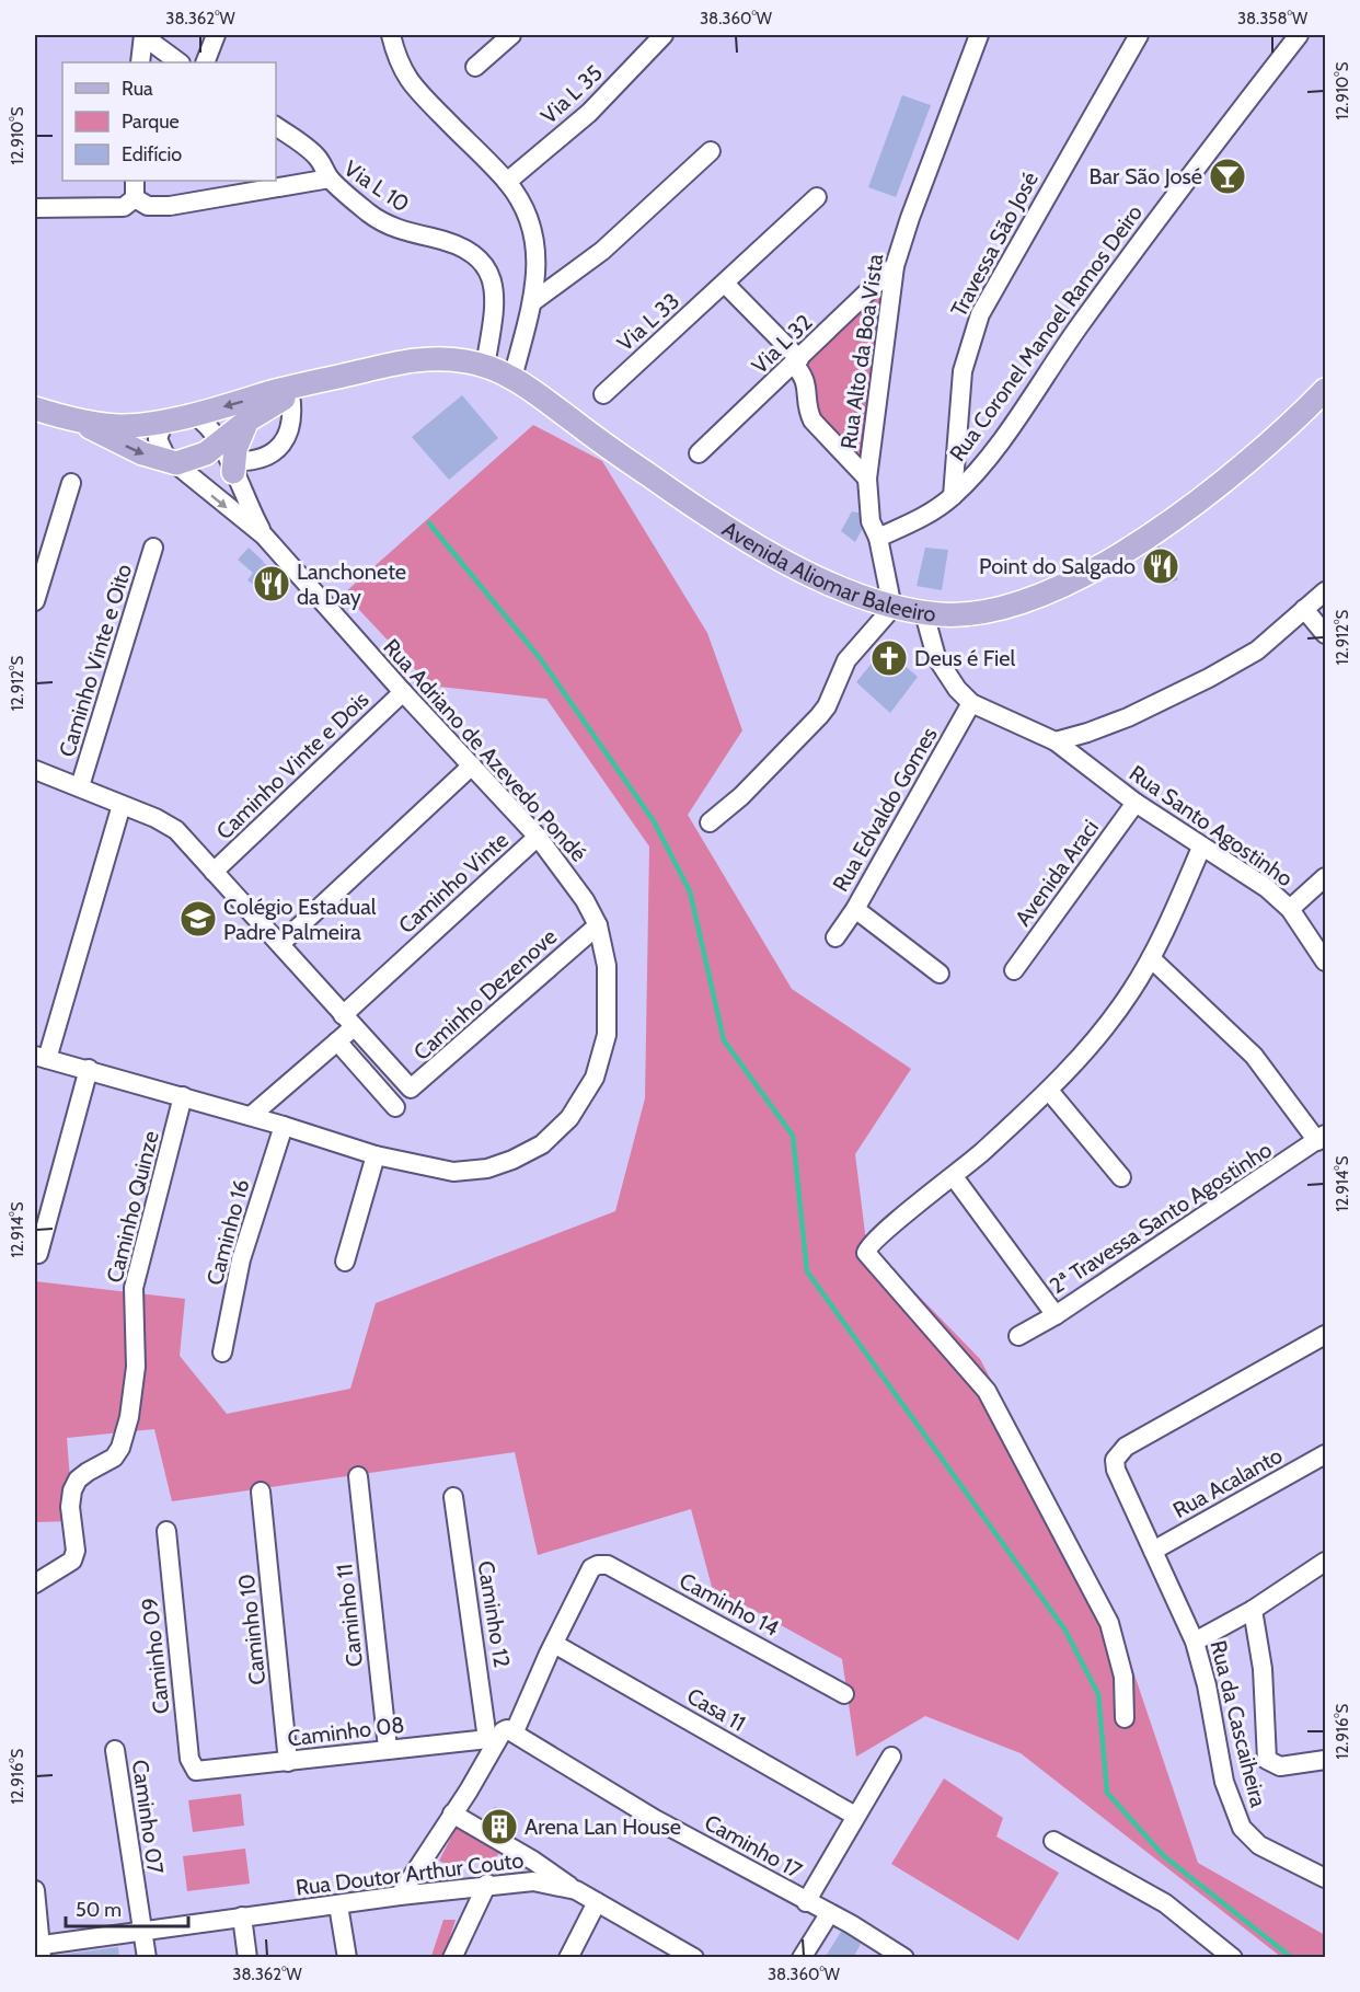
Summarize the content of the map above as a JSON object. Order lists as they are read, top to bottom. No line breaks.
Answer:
{"streets":{"main road":["Avenida Aliomar Baleeiro"],"street":["Via L 35","Via L 10","Travessa São José","Via L 33","Rua Coronel Manoel Ramos Deiro","Via L 32","Rua Alto da Boa Vista","Caminho Vinte e Oito","Rua Adriano de Azevedo Pondé","Caminho Vinte e Dois","Rua Edvaldo Gomes","Rua Santo Agostinho","Avenida Araci","Caminho Vinte","Caminho Dezenove","Caminho Quinze","2ª Travessa Santo Agostinho","Caminho 16","Rua Acalanto","Caminho 14","Caminho 12","Caminho 11","Caminho 10","Caminho 09","Casa 11","Rua da Cascaiheira","Caminho 08","Caminho 07","Caminho 17","Rua Doutor Arthur Couto"]},"crossings":[["Via L 10","Avenida Aliomar Baleeiro"],["Travessa São José","Rua Coronel Manoel Ramos Deiro"],["Rua Coronel Manoel Ramos Deiro","Rua Alto da Boa Vista"],["Via L 32","Rua Alto da Boa Vista"],["Rua Alto da Boa Vista","Avenida Aliomar Baleeiro"],["Avenida Aliomar Baleeiro","Rua Adriano de Azevedo Pondé"],["Rua Adriano de Azevedo Pondé","Caminho Vinte e Dois"],["Rua Adriano de Azevedo Pondé","Caminho Vinte"],["Rua Adriano de Azevedo Pondé","Caminho Dezenove"],["Rua Adriano de Azevedo Pondé","Caminho Quinze"],["Rua Adriano de Azevedo Pondé","Caminho 16"],["Rua Edvaldo Gomes","Rua Santo Agostinho"],["Rua Santo Agostinho","Avenida Araci"],["Caminho Vinte","Caminho Dezenove"],["Rua Acalanto","Rua da Cascaiheira"],["Caminho 14","Casa 11"],["Caminho 12","Caminho 08"],["Caminho 12","Caminho 17"],["Caminho 11","Caminho 08"],["Caminho 10","Caminho 08"],["Caminho 09","Caminho 08"],["Caminho 08","Caminho 17"],["Caminho 07","Rua Doutor Arthur Couto"]],"places":{"bar":["Bar São José"],"restaurant":["Point do Salgado","Lanchonete da Day"],"church":["Deus é Fiel"],"school or university":["Colégio Estadual Padre Palmeira"],"building":["Arena Lan House"]},"legend":["Rua","Parque","Edifício"],"scale_bar":"50 m","coordinates":["38.362°W","38.360°W","38.358°W","12.910°S","12.912°S","12.914°S","12.916°S"]}
